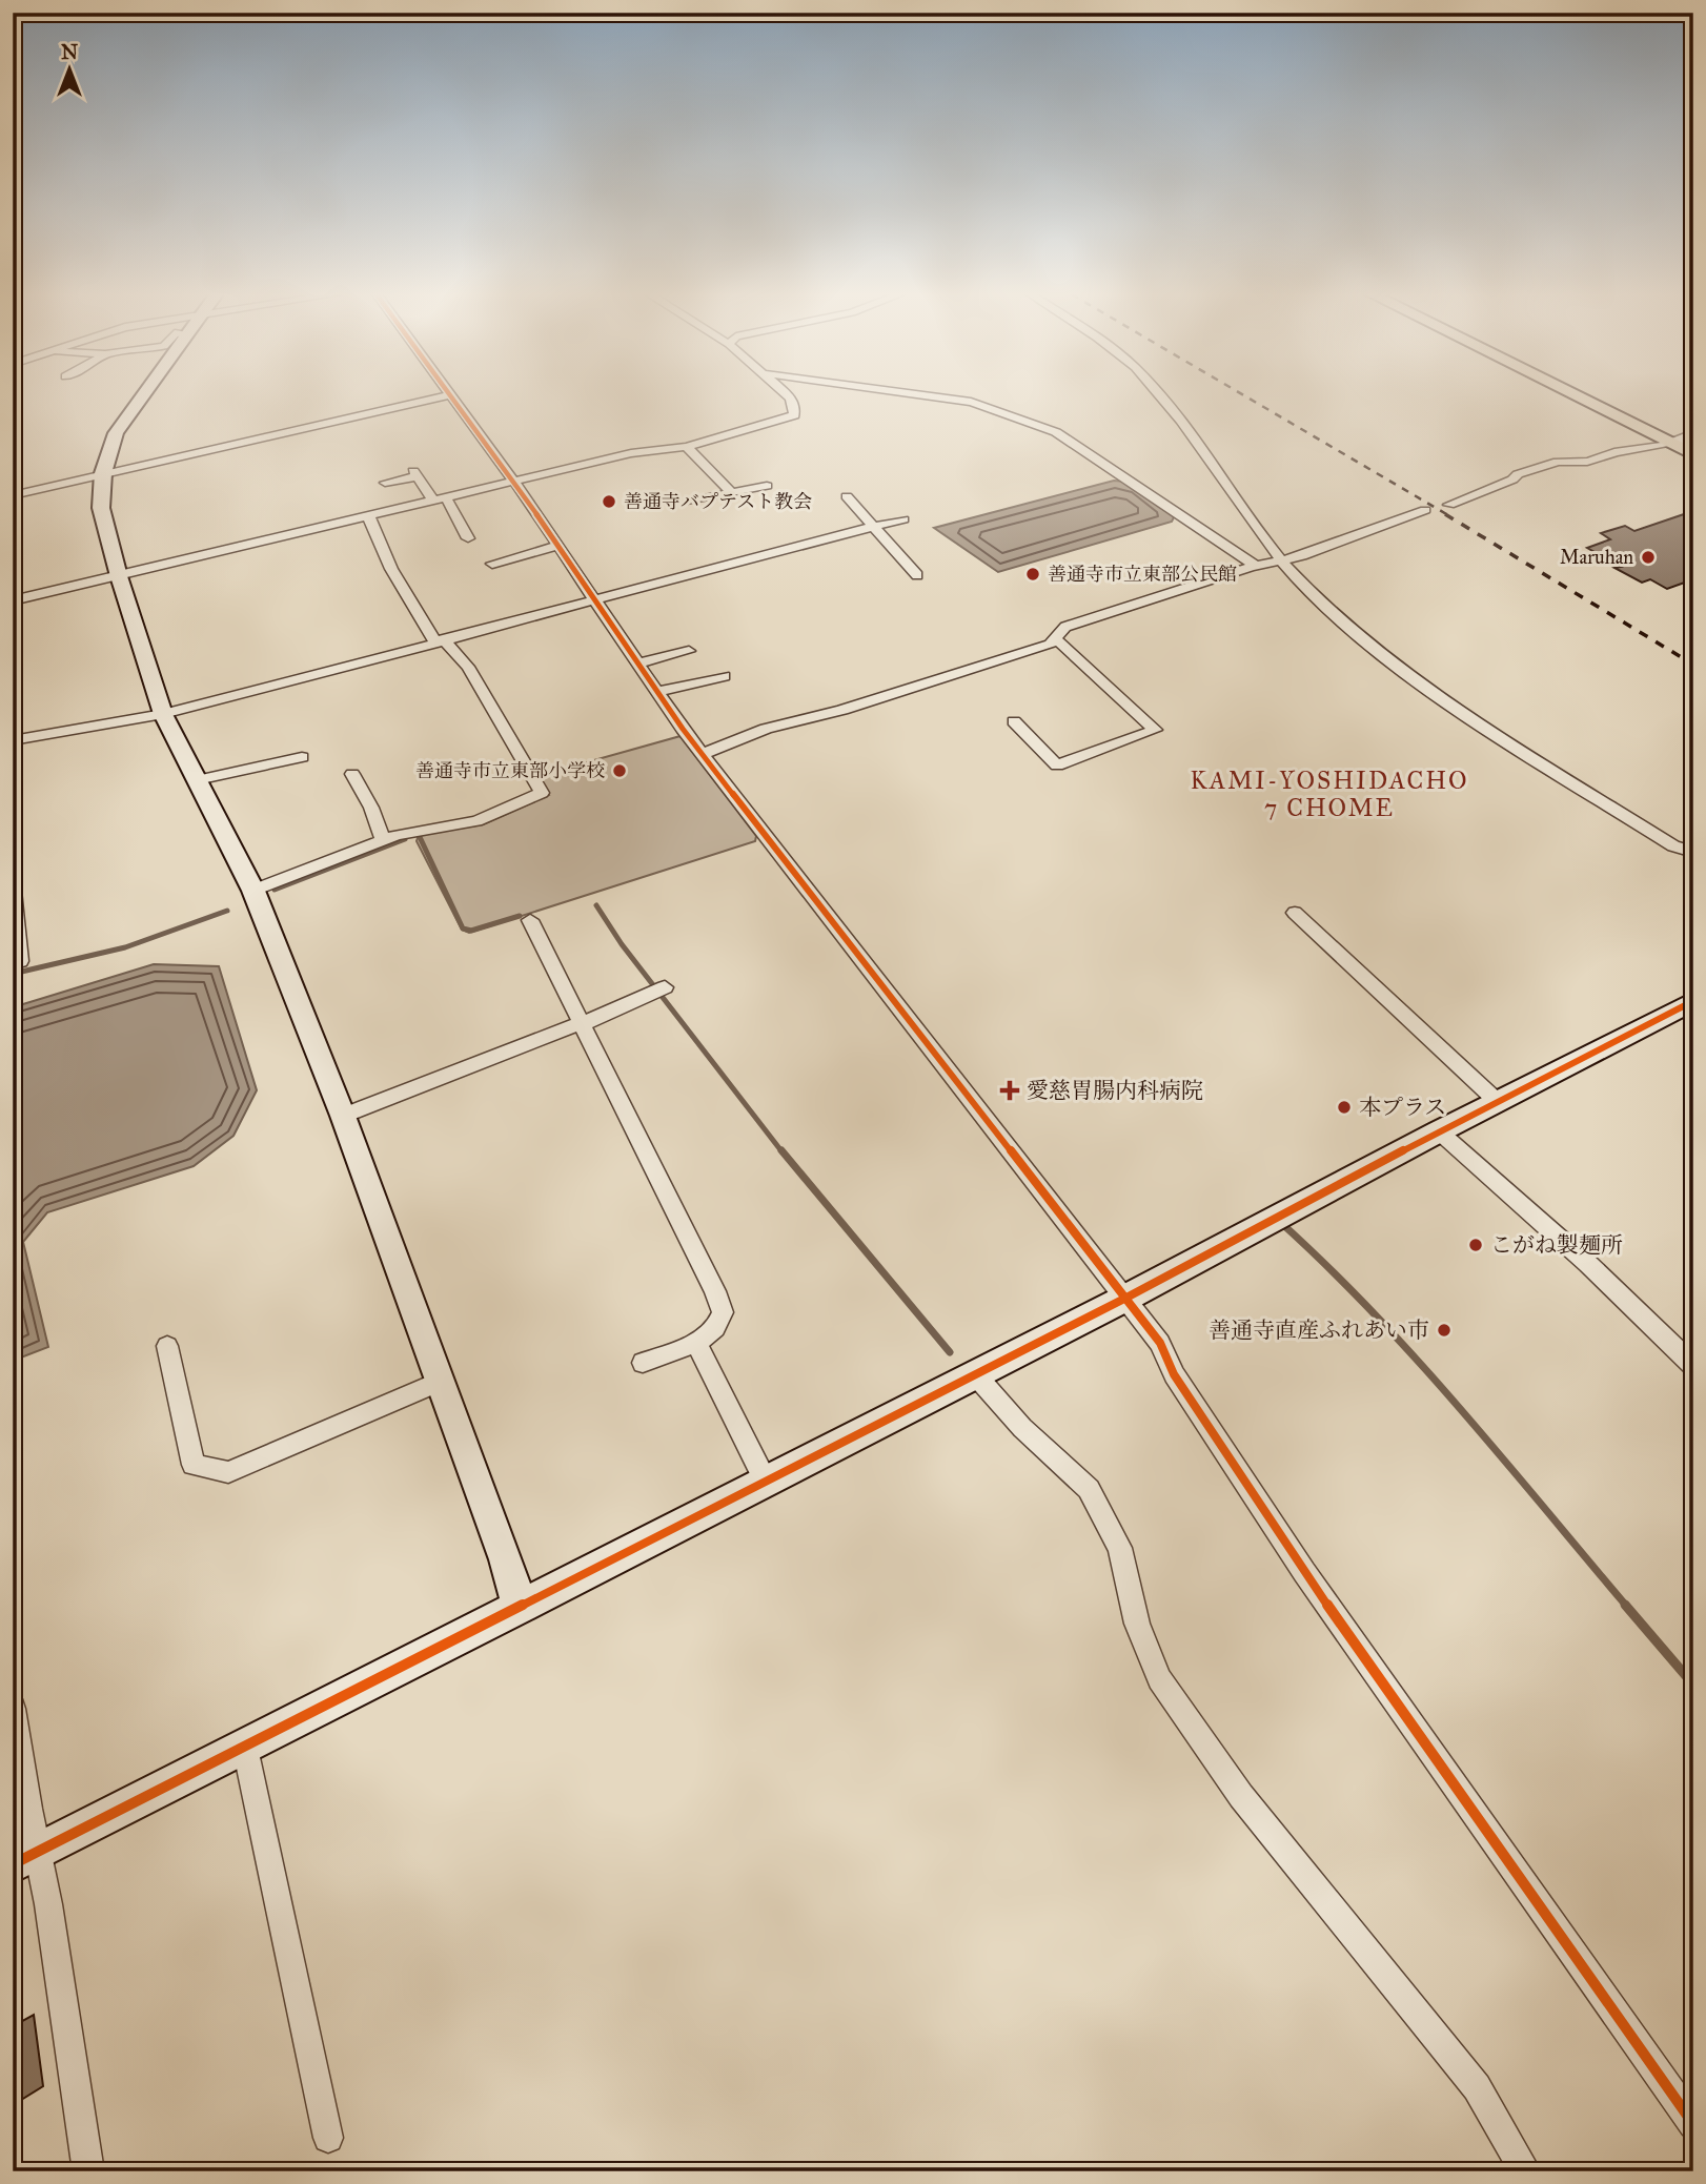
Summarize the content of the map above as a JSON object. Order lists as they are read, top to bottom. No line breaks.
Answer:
{"districts":["KAMI-YOSHIDACHO 7 CHOME"],"places":{"other":["善通寺バプテスト教会","Maruhan","善通寺市立東部公民館","善通寺市立東部小学校","本プラス","こがね製麺所","善通寺直産ふれあい市"],"health":["愛慈胃腸内科病院"]},"north":"top"}
